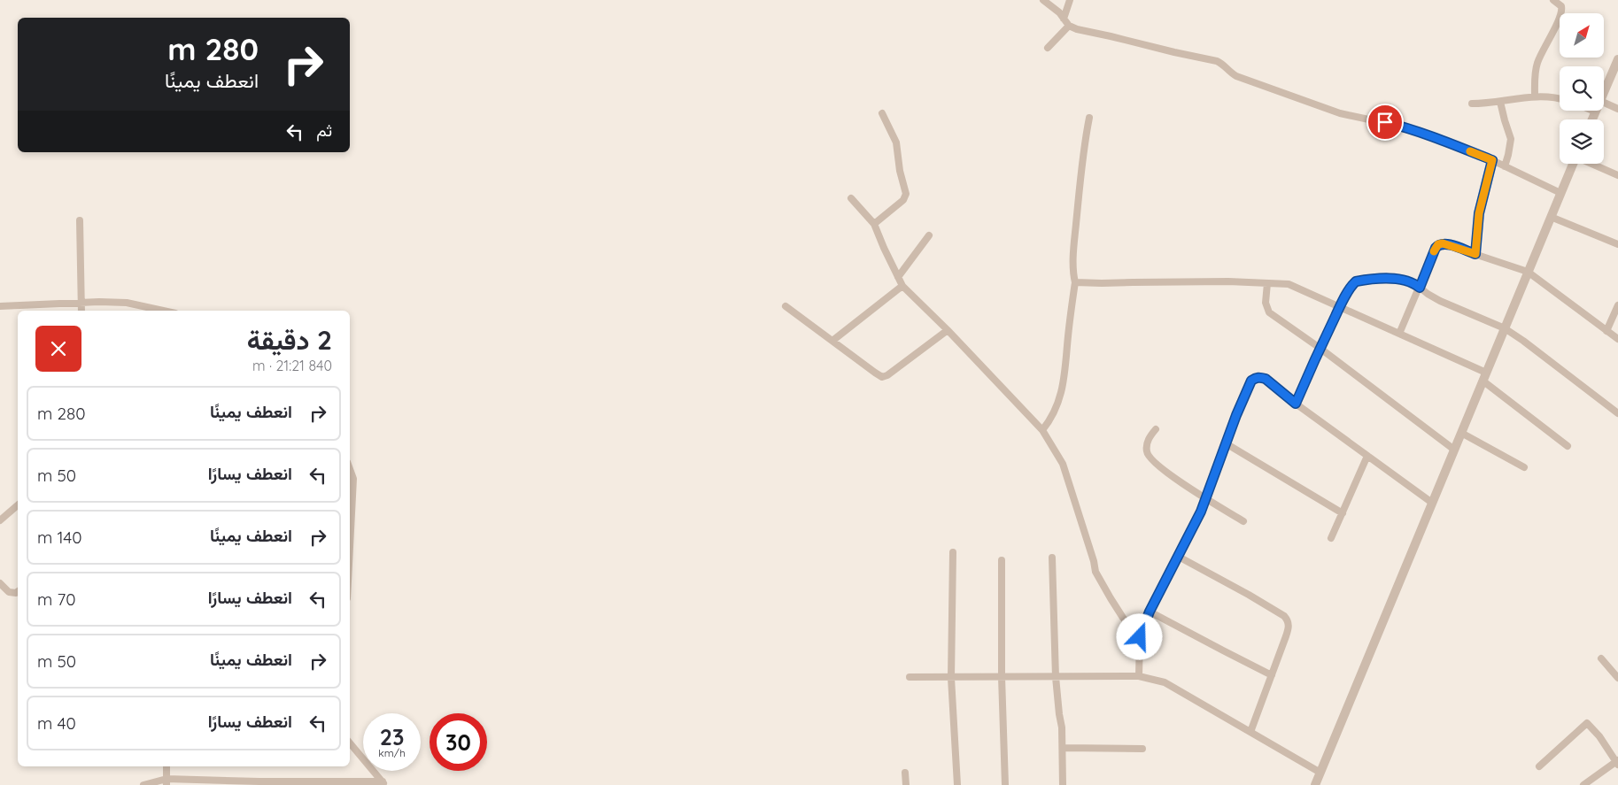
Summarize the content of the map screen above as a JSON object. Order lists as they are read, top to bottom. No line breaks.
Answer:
{"north":"top right","page":{"turn":["280 m","انعطف يمينًا"],"then":"ثم","heading":["2 دقيقة","840 m · 21:21"],"list":[{"name":"انعطف يمينًا","value":"280 m"},{"name":"انعطف يسارًا","value":"50 m"},{"name":"انعطف يمينًا","value":"140 m"},{"name":"انعطف يسارًا","value":"70 m"},{"name":"انعطف يمينًا","value":"50 m"},{"name":"انعطف يسارًا","value":"40 m"}],"speed":"23 km/h","limit":"30"}}
